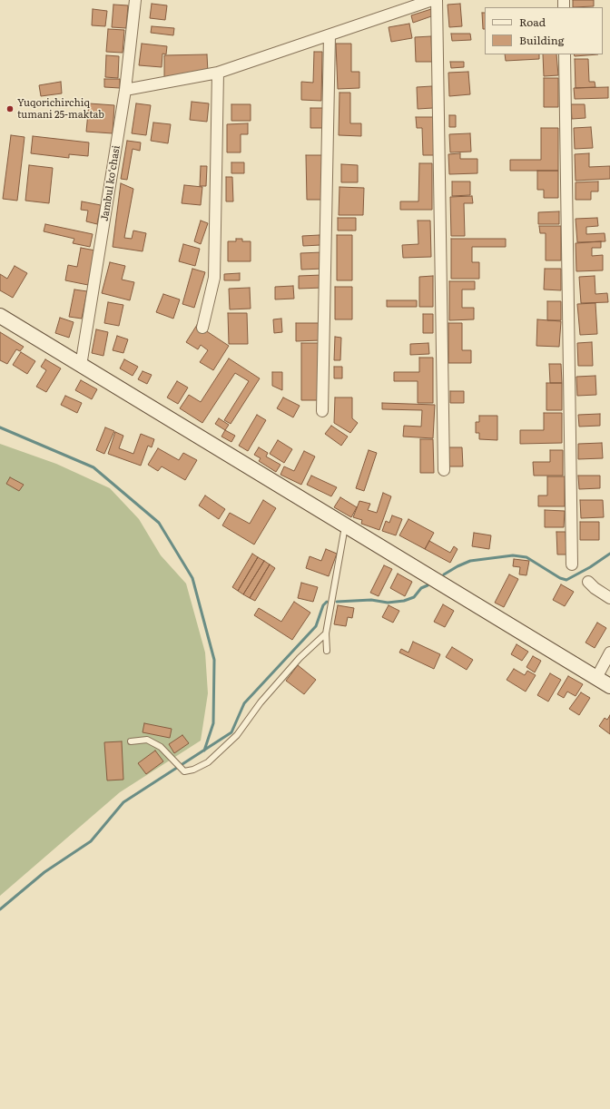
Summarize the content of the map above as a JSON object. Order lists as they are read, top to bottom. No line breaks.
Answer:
{"streets":{"street":["Jambul ko‘chasi"]},"places":["Yuqorichirchiq tumani 25-maktab"],"legend":["Road","Building"]}
